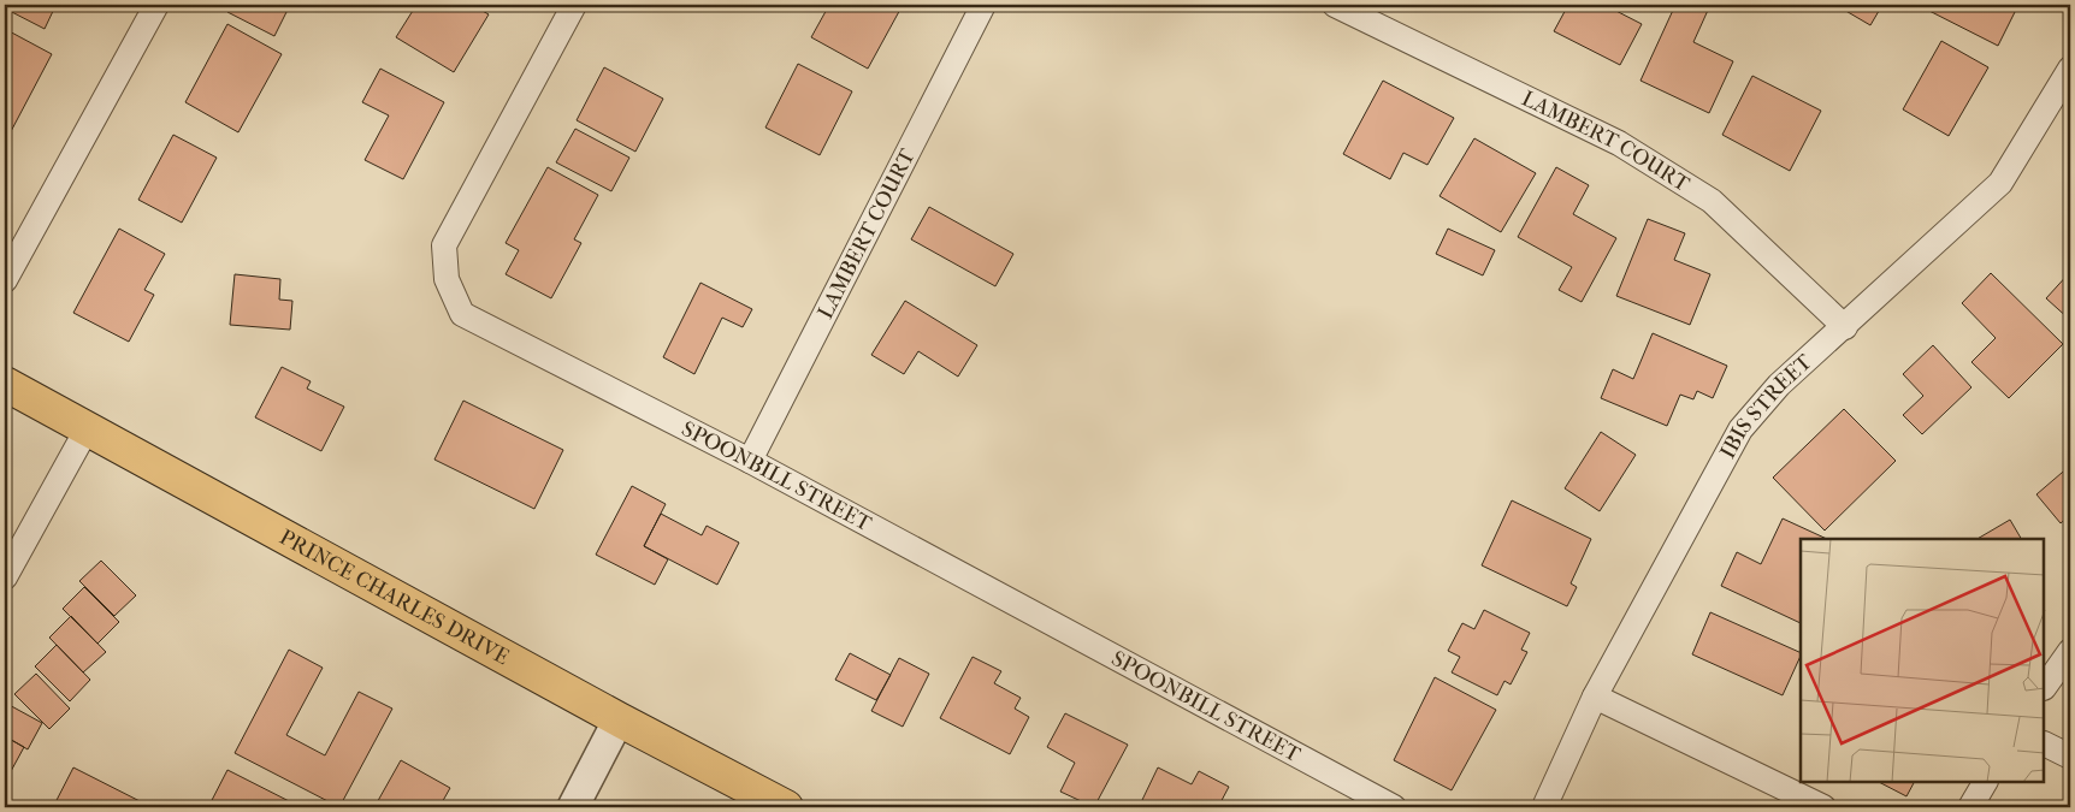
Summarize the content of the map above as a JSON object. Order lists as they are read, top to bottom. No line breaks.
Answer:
{"streets":{"highway":["PRINCE CHARLES DRIVE"],"street":["LAMBERT COURT","IBIS STREET","SPOONBILL STREET"]},"crossings":[["LAMBERT COURT","IBIS STREET"],["LAMBERT COURT","SPOONBILL STREET"]]}
